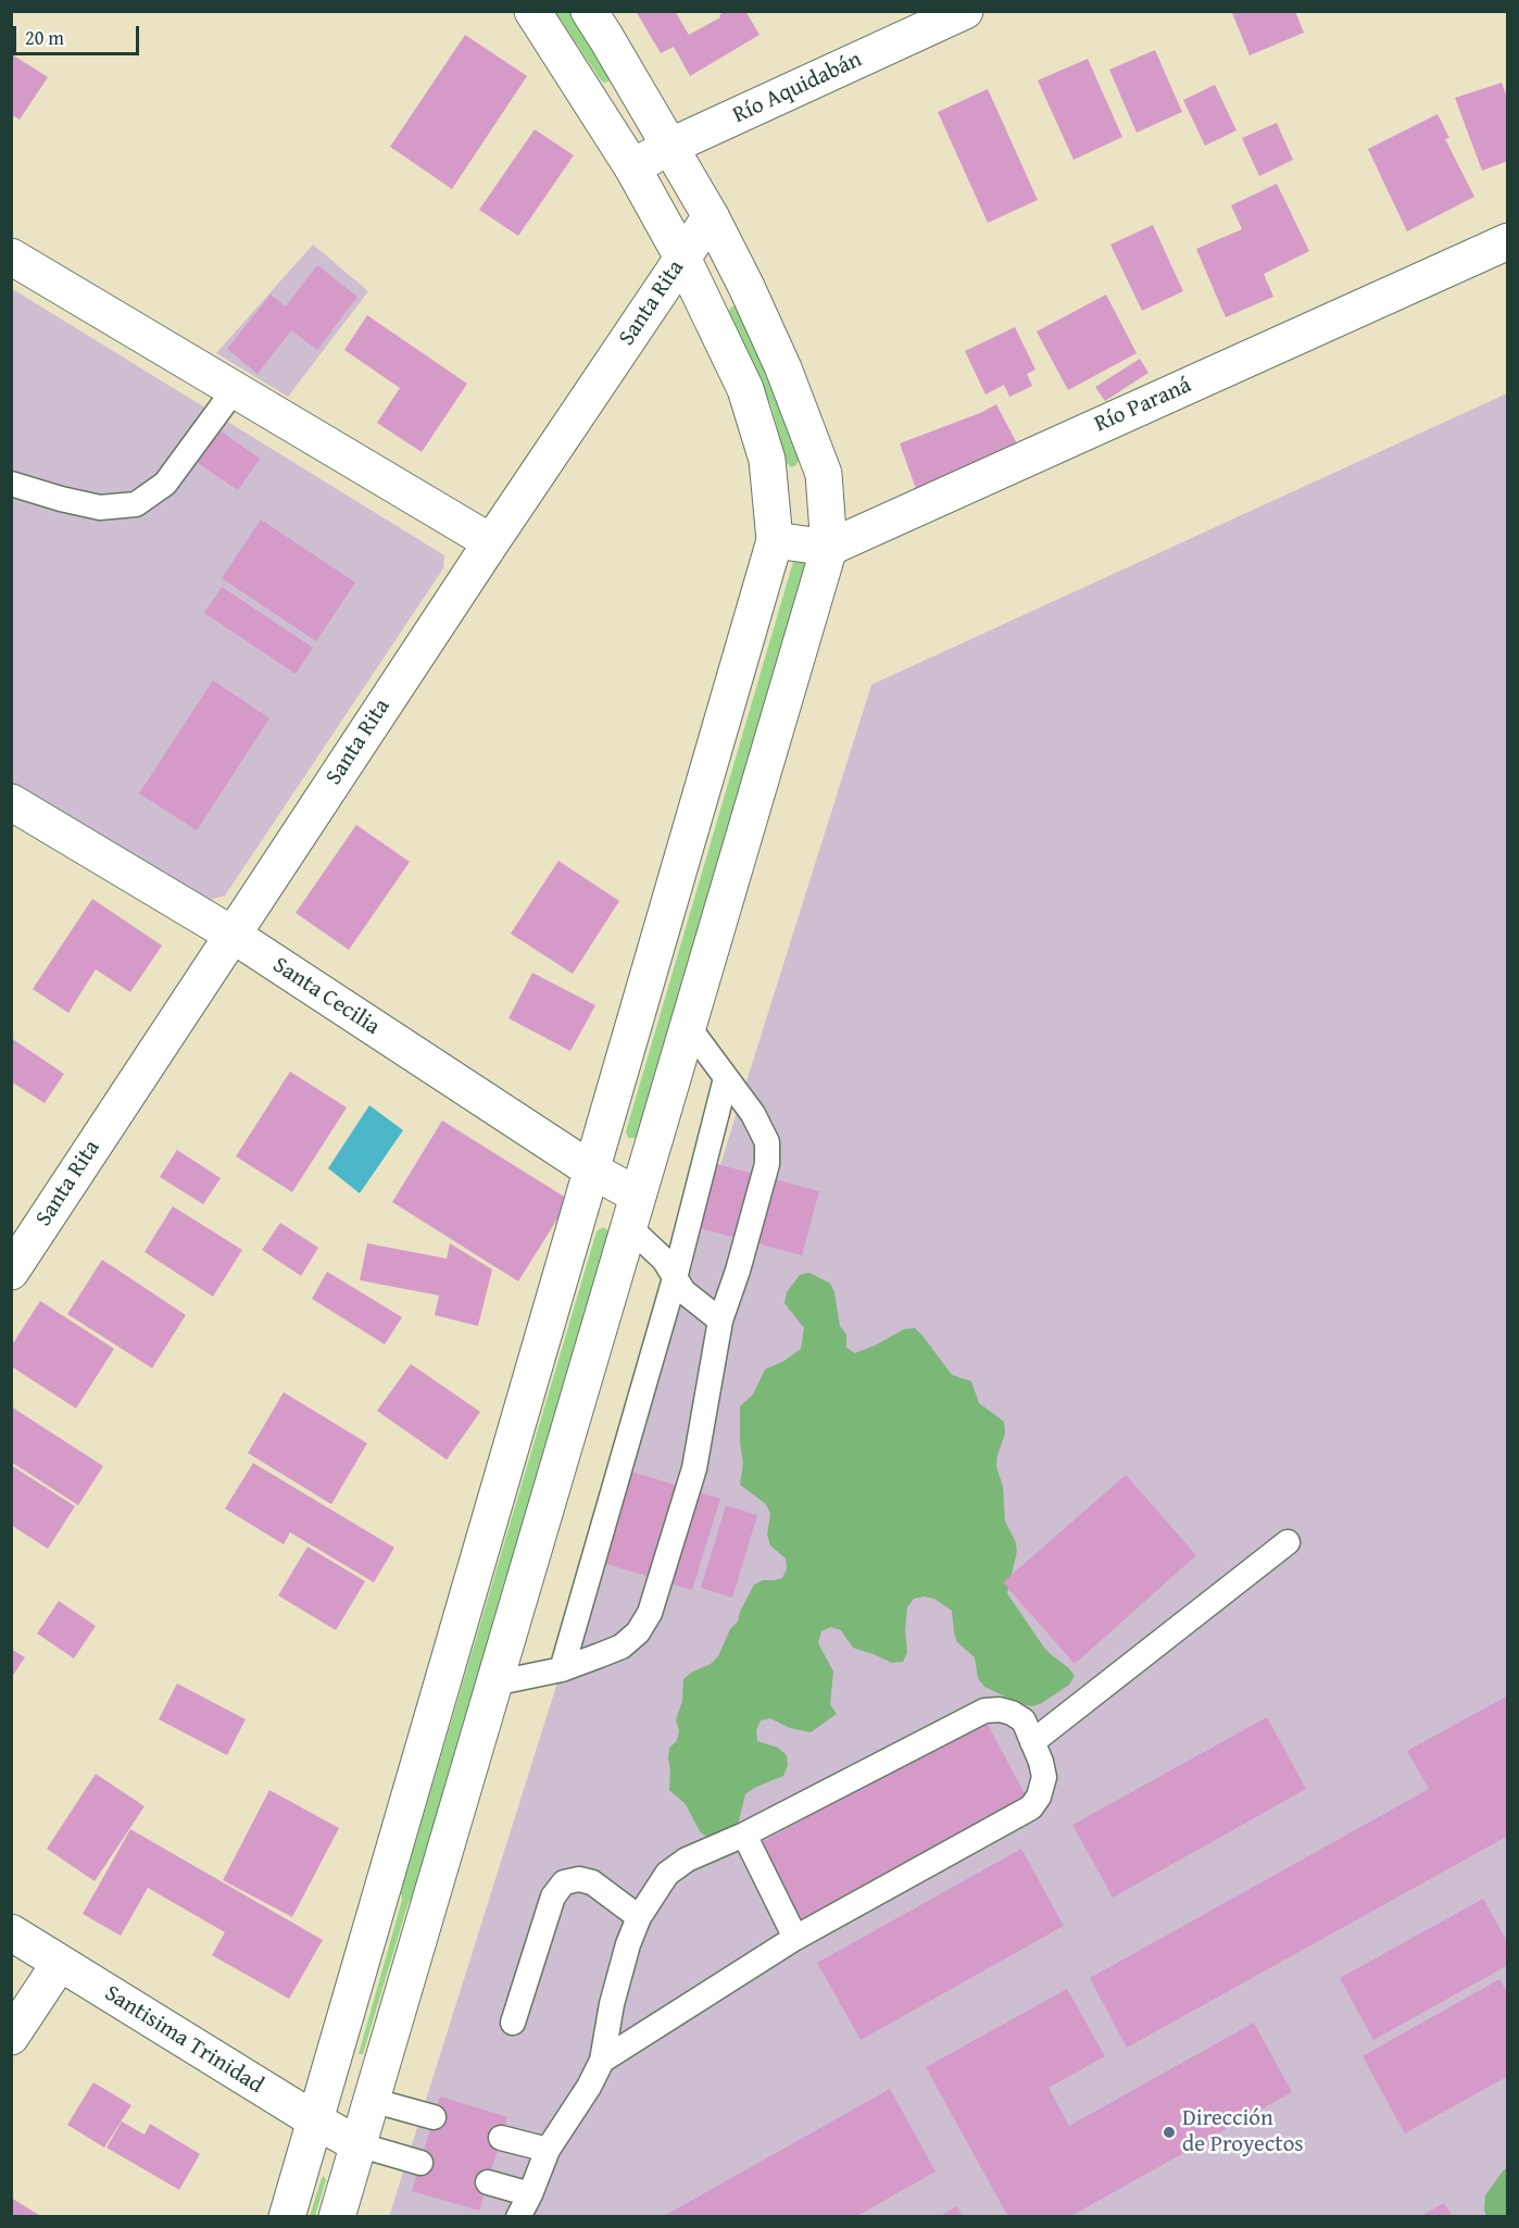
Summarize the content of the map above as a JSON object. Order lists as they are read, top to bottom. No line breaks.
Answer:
{"streets":{"main road":["Río Aquidabán","Santa Rita","Río Paraná","Santa Cecilia","Santisima Trinidad"]},"crossings":[["Santa Rita","Santa Cecilia"]],"places":["Dirección de Proyectos"],"scale_bar":"20 m"}
